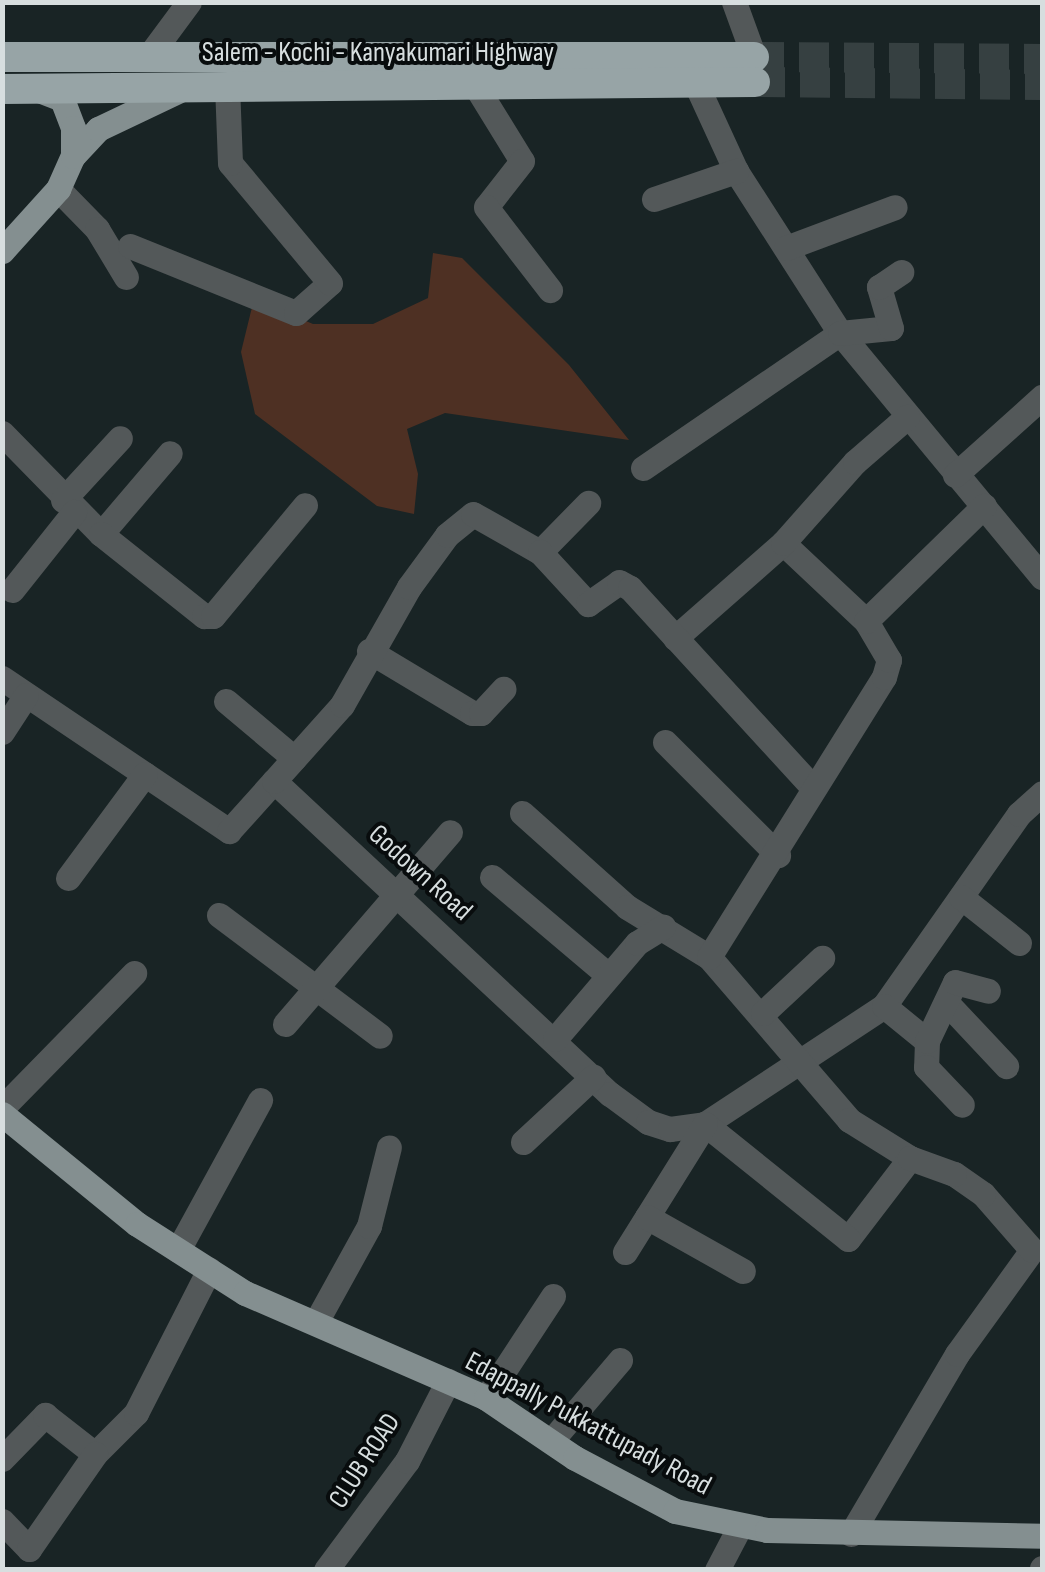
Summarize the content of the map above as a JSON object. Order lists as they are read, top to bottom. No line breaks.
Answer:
{"streets":{"highway":["Salem - Kochi - Kanyakumari Highway"],"main road":["Edappally Pukkattupady Road"],"street":["Godown Road","CLUB ROAD"]},"crossings":[["Edappally Pukkattupady Road","CLUB ROAD"]]}
